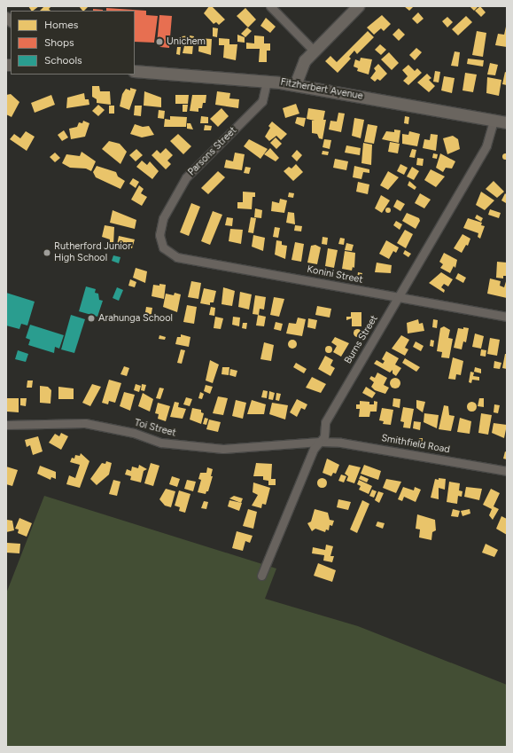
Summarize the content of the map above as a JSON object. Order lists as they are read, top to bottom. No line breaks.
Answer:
{"streets":{"main road":["Fitzherbert Avenue"],"street":["Parsons Street","Konini Street","Burns Street","Toi Street","Smithfield Road"]},"crossings":[["Fitzherbert Avenue","Parsons Street"],["Fitzherbert Avenue","Burns Street"],["Parsons Street","Konini Street"],["Konini Street","Burns Street"],["Burns Street","Toi Street"],["Burns Street","Smithfield Road"],["Toi Street","Smithfield Road"]],"places":["Unichem","Rutherford Junior High School","Arahunga School"],"legend":["Homes","Shops","Schools"]}
